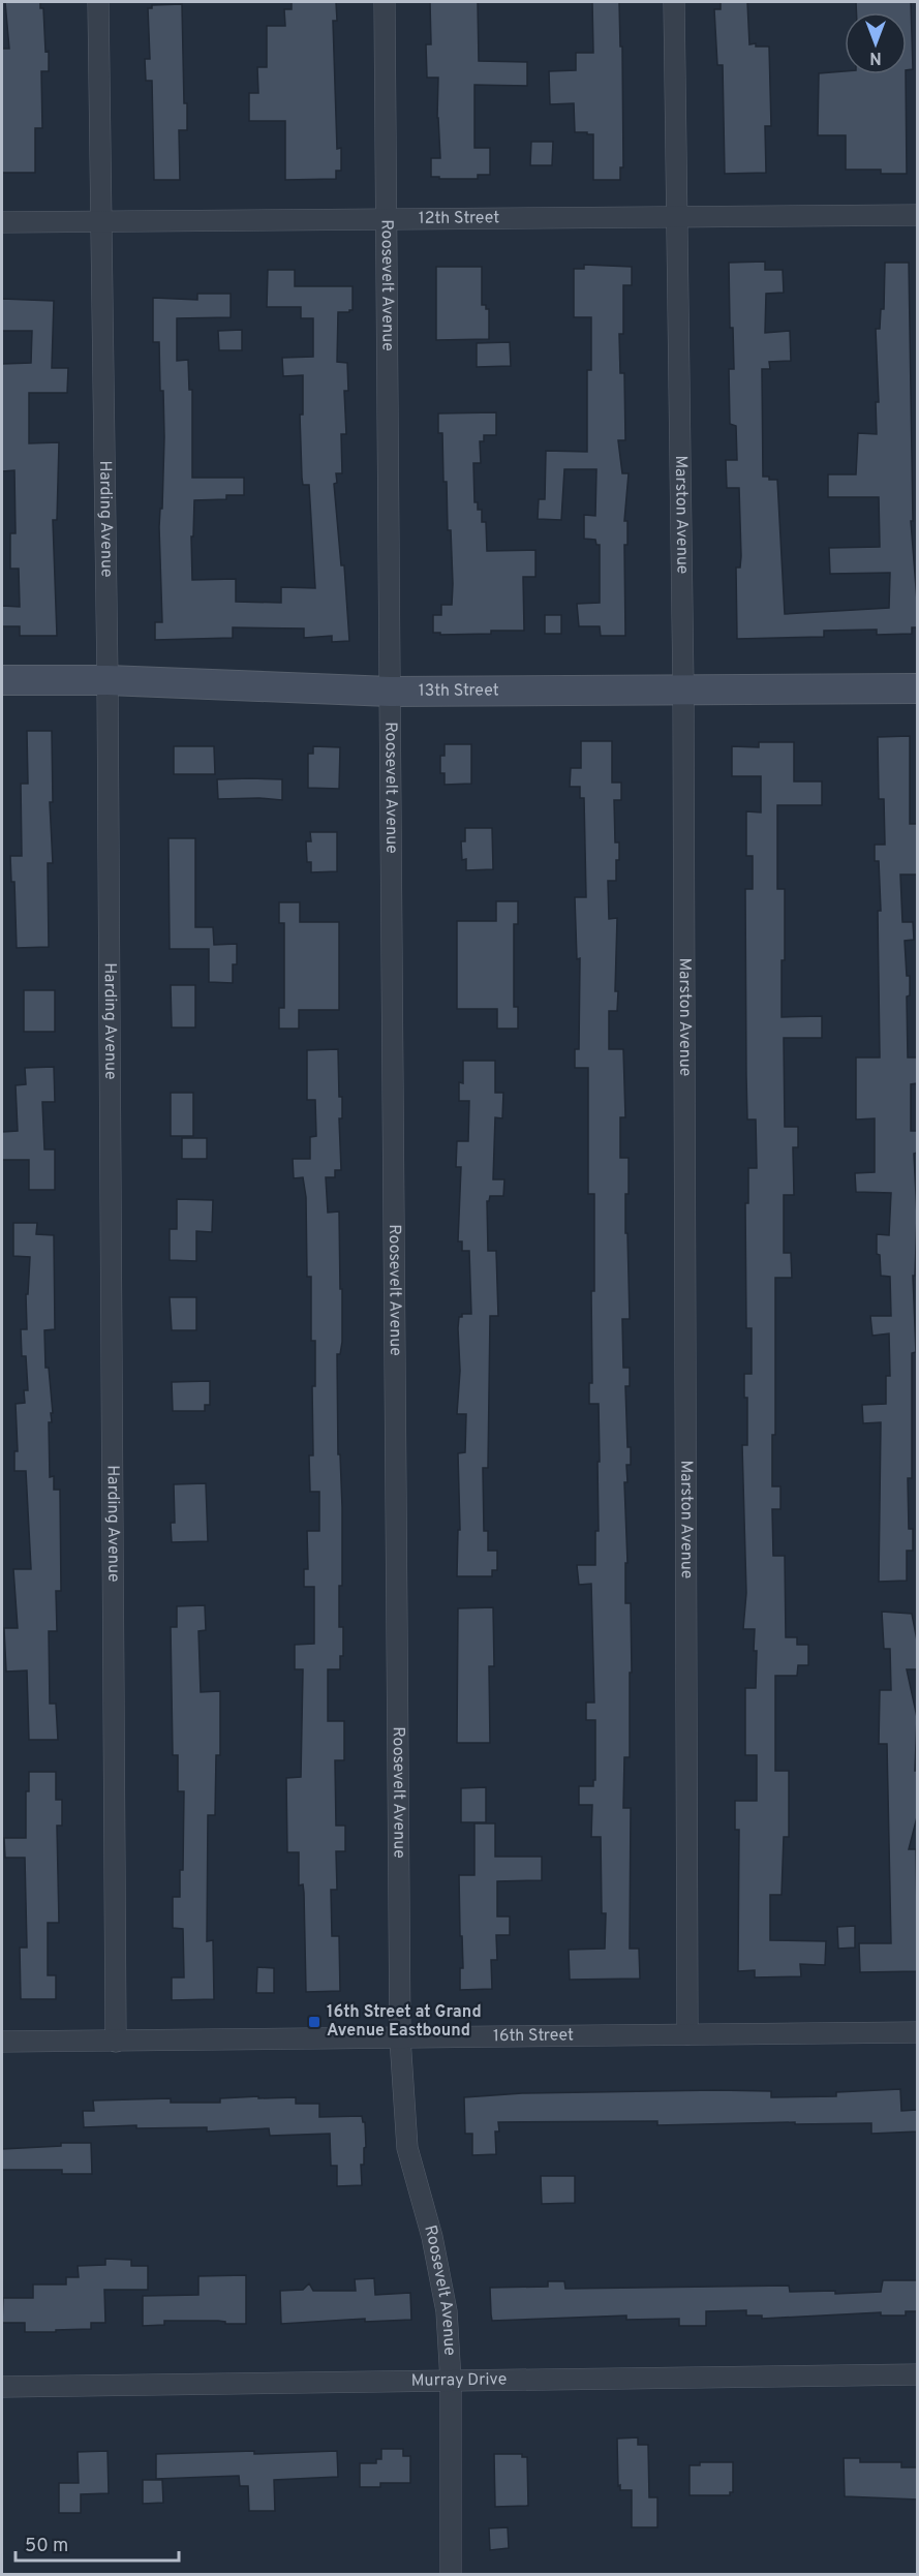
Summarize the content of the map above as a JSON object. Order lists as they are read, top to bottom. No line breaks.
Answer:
{"streets":{"main road":["13th Street"],"street":["12th Street","Roosevelt Avenue","Marston Avenue","Harding Avenue","16th Street","Murray Drive"]},"crossings":[["12th Street","Roosevelt Avenue"],["12th Street","Marston Avenue"],["12th Street","Harding Avenue"],["Roosevelt Avenue","13th Street"],["Roosevelt Avenue","16th Street"],["Roosevelt Avenue","Murray Drive"],["Marston Avenue","13th Street"],["Marston Avenue","16th Street"],["Harding Avenue","13th Street"],["Harding Avenue","16th Street"]],"places":{"transit":["16th Street at Grand Avenue Eastbound"]},"scale_bar":"50 m","north":"bottom"}
